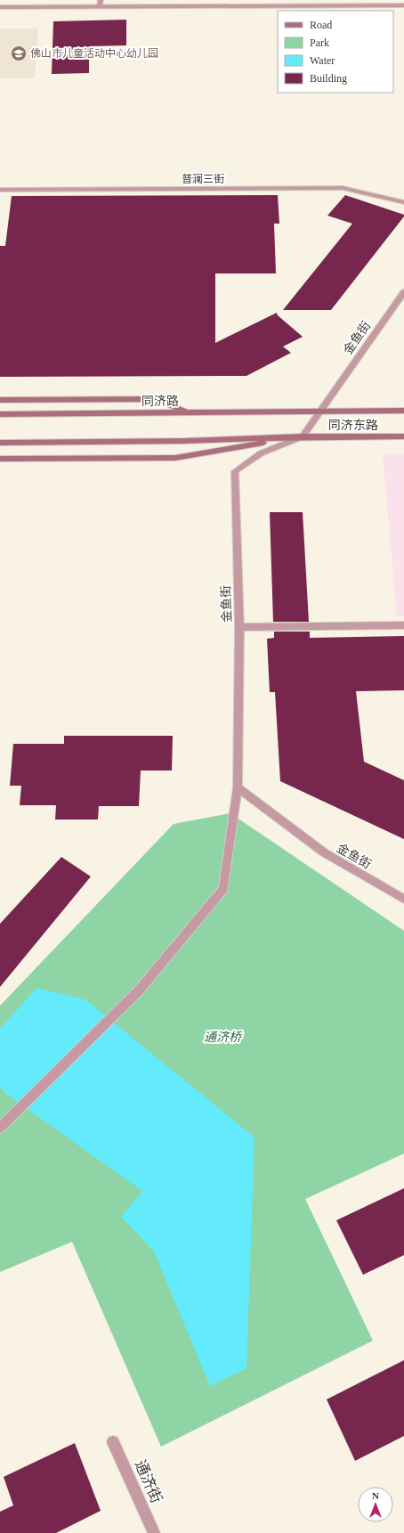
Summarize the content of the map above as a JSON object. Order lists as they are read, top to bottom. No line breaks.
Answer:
{"streets":{"main road":["同济路","同济东路"],"street":["普澜三街","金鱼街","通济街"]},"crossings":[["金鱼街","同济路"],["金鱼街","同济东路"],["同济路","同济东路"]],"parks":["通济桥"],"places":{"school or university":["佛山市儿童活动中心幼儿园"]},"legend":["Road","Park","Water","Building"],"north":"top"}
